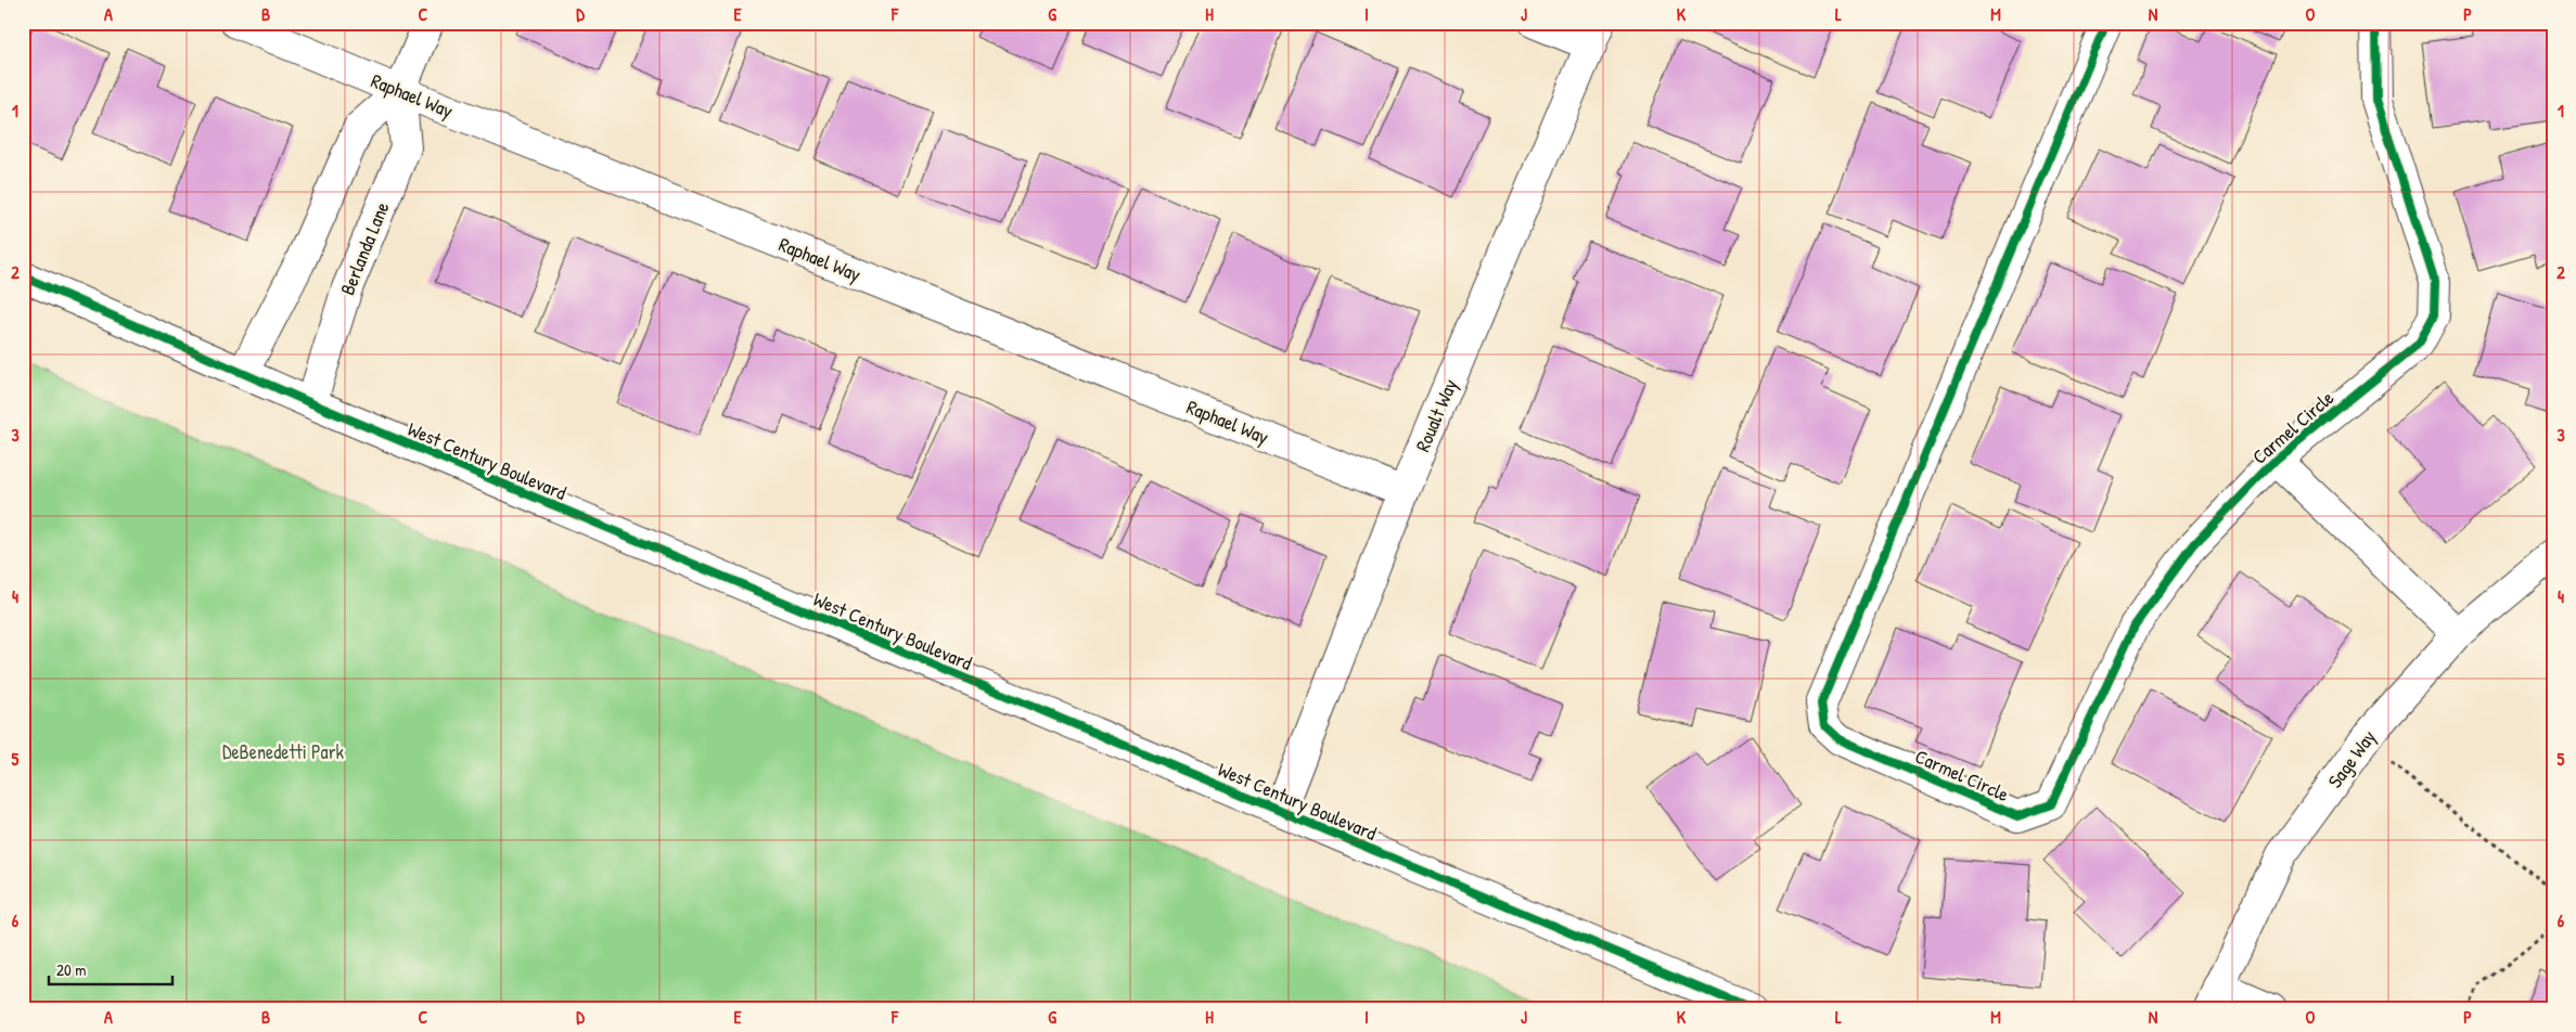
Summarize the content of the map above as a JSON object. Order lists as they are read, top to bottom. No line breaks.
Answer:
{"streets":{"street":["Raphael Way","Berlanda Lane","Roualt Way","Carmel Circle","West Century Boulevard","Sage Way"]},"crossings":[["Raphael Way","Berlanda Lane"],["Raphael Way","Roualt Way"],["Berlanda Lane","West Century Boulevard"],["Roualt Way","West Century Boulevard"],["Carmel Circle","Sage Way"]],"parks":["DeBenedetti Park"],"scale_bar":"20 m","grid":{"columns":["A","B","C","D","E","F","G","H","I","J","K","L","M","N","O","P"],"rows":["1","2","3","4","5","6"]}}
